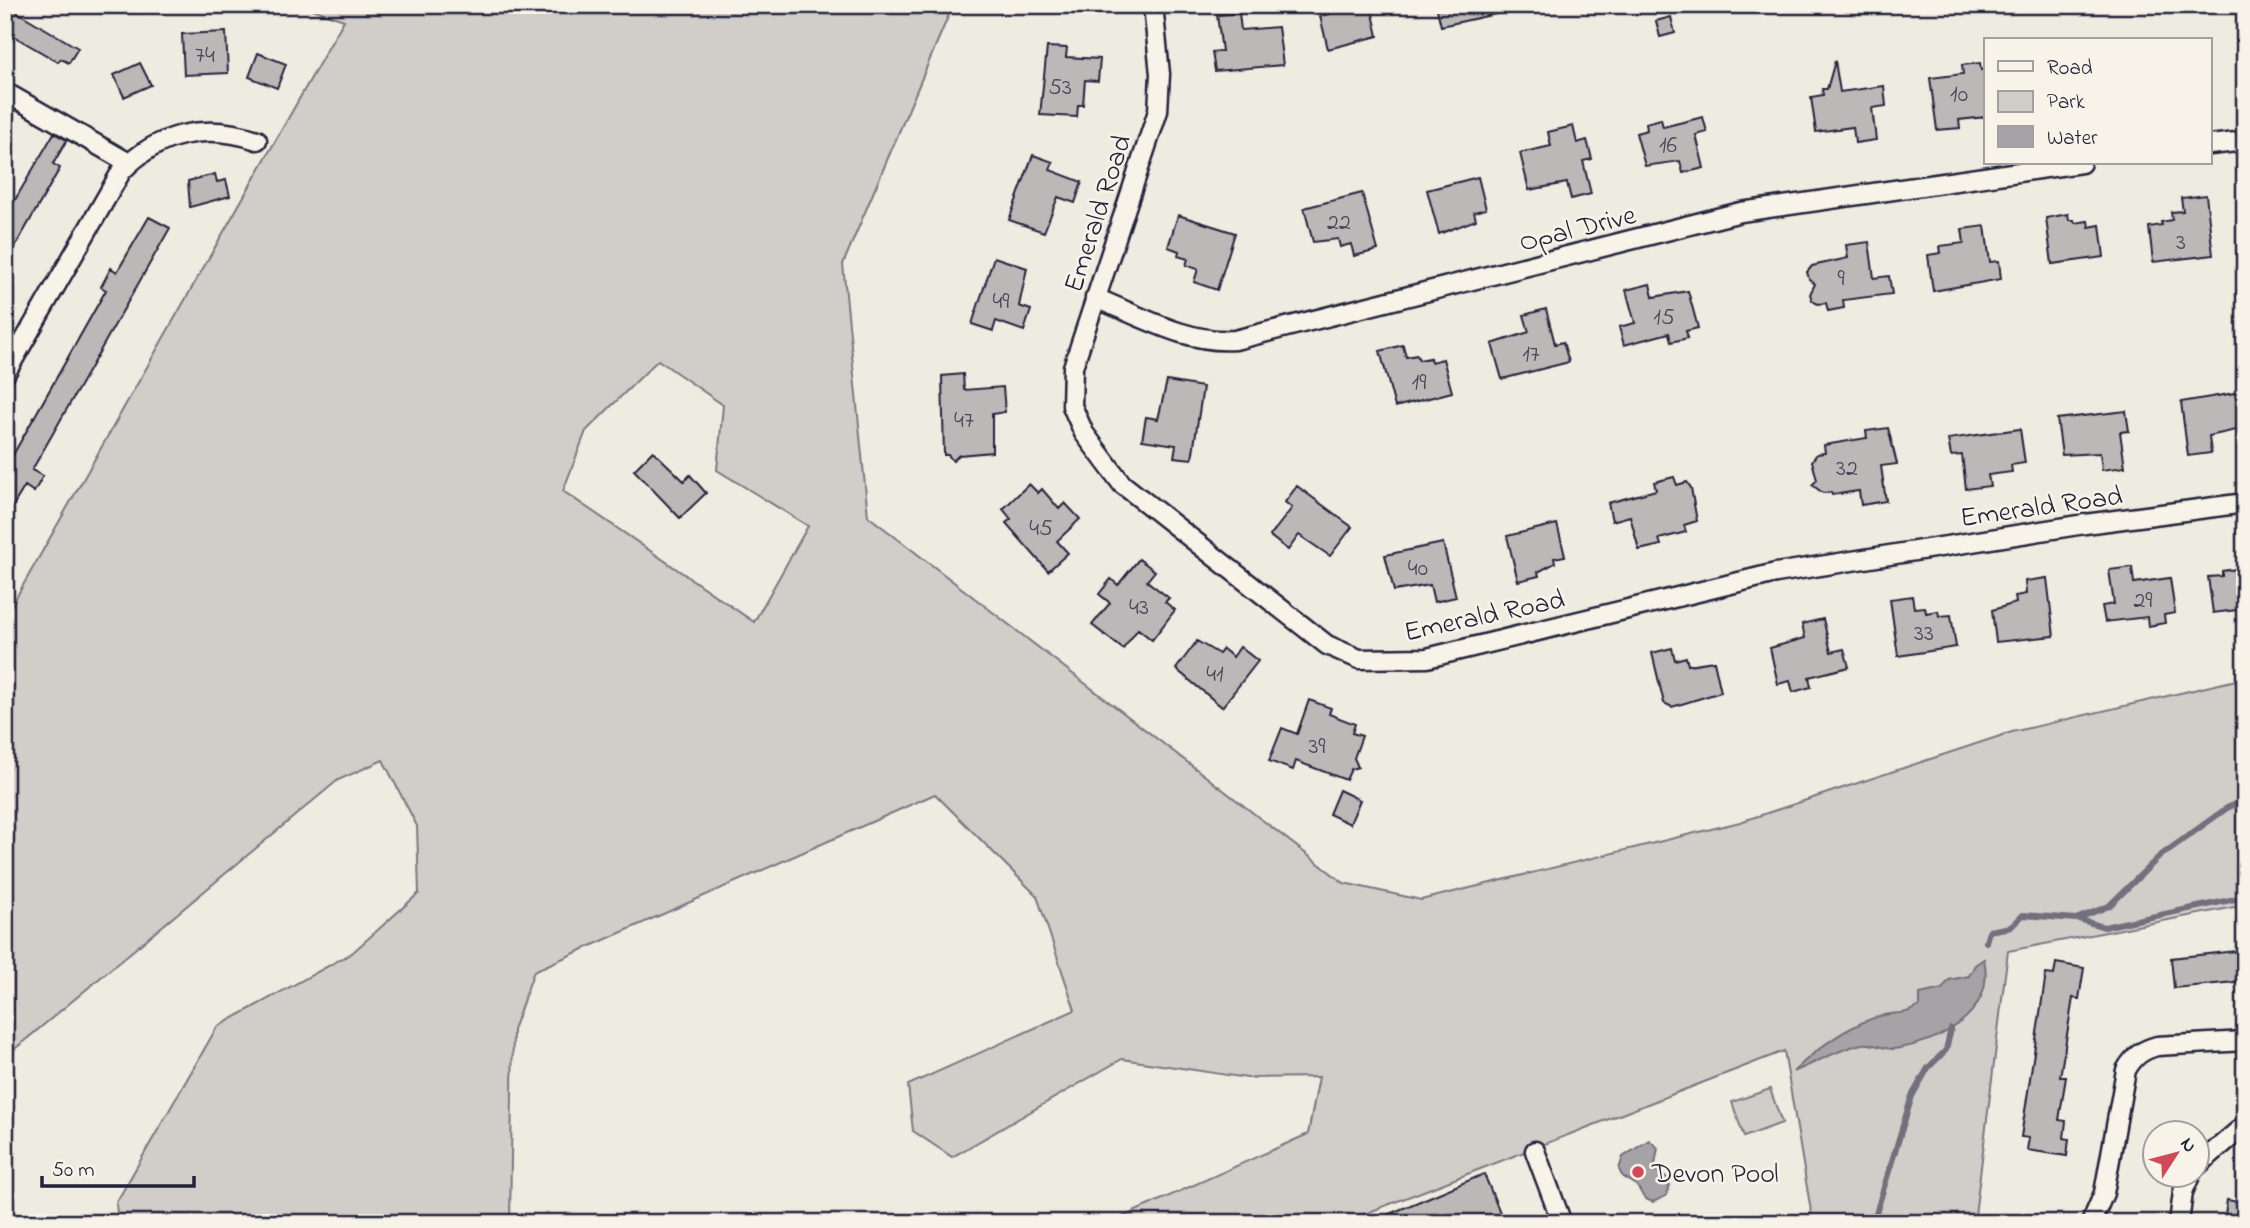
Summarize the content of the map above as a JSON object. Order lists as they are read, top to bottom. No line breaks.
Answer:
{"streets":{"street":["Emerald Road","Opal Drive"]},"crossings":[["Emerald Road","Opal Drive"]],"places":["Devon Pool"],"house_numbers":["74","53","10","16","22","3","9","49","15","17","19","47","32","45","40","29","43","33","41","39"],"legend":["Road","Park","Water"],"scale_bar":"50 m","north":"top right"}
